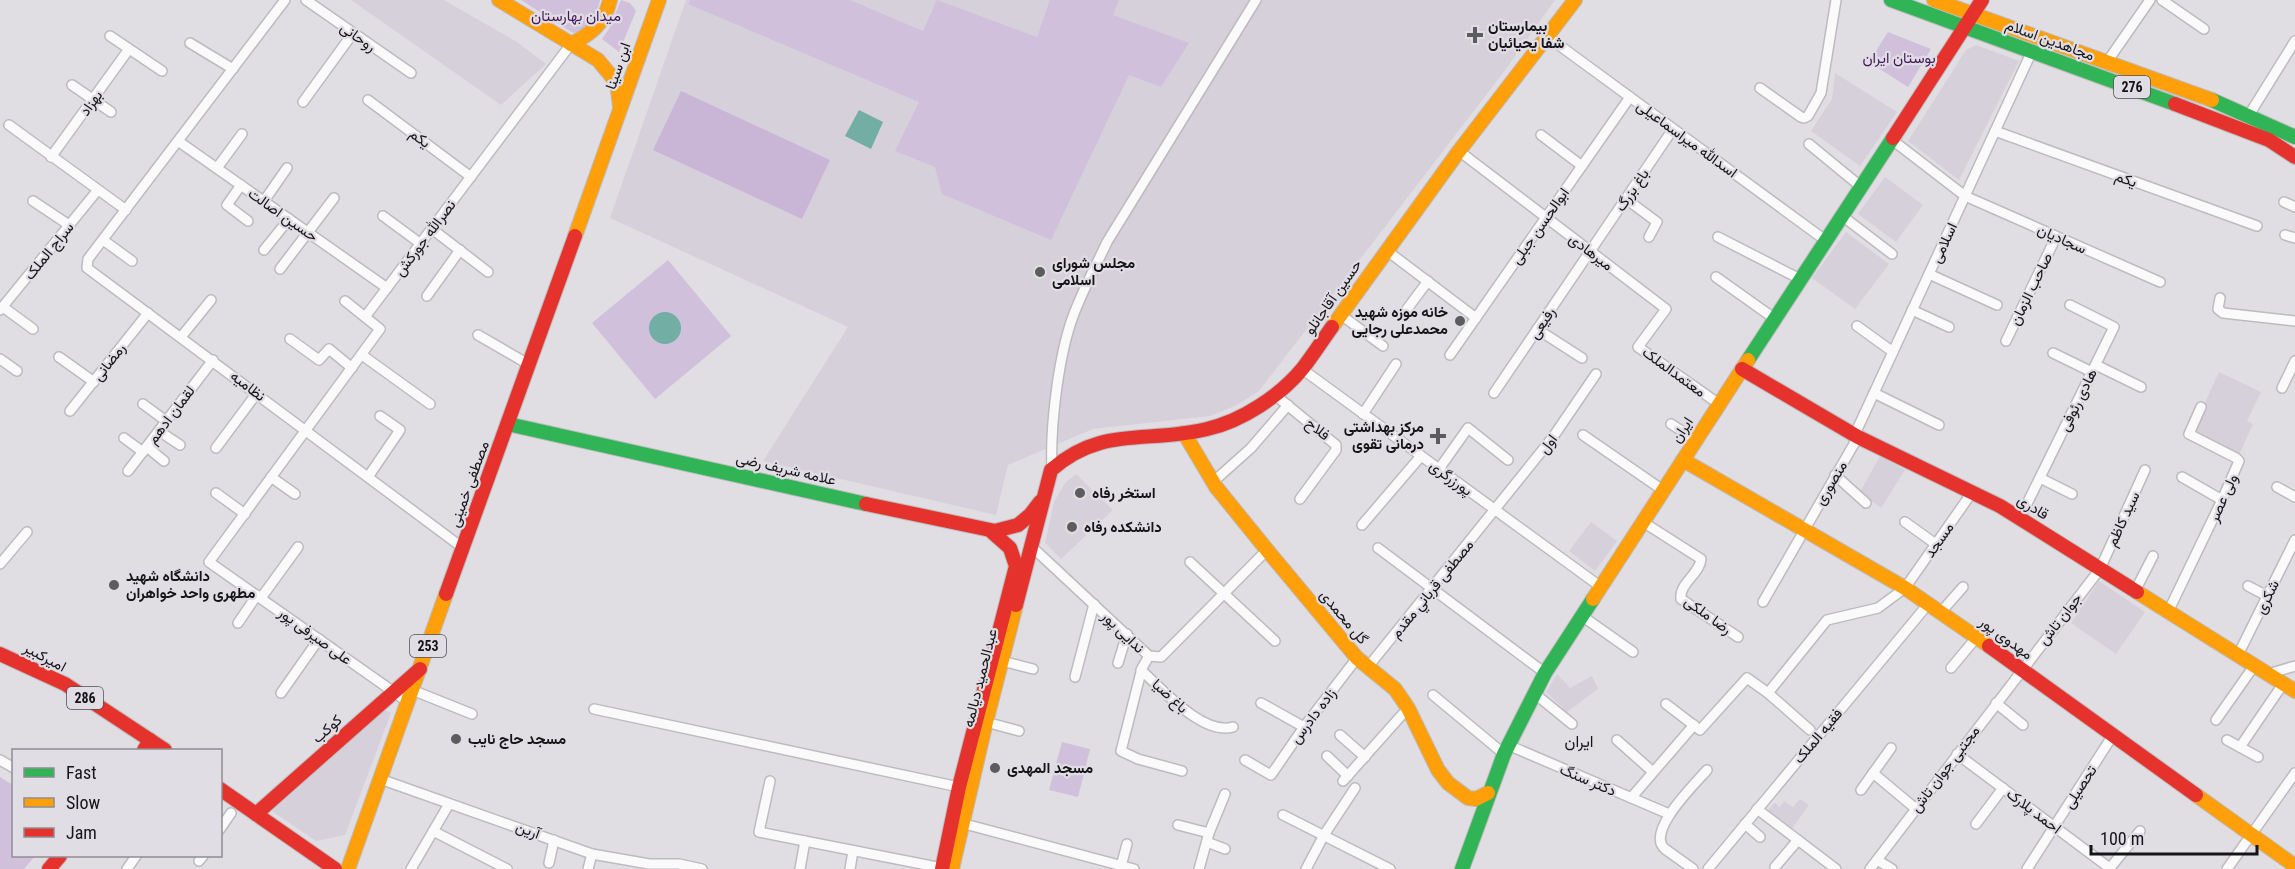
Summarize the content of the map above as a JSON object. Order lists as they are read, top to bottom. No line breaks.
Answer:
{"streets":{"main road":["مجاهدین اسلام","ابن سینا","276","حسین آقاجانلو","ایران","علامه شریف رضی","مصطفی خمینی","قادرى","گل محمدی","مهدوی پور","253","امیرکبیر","عبدالحمید دیالمه","286","کوکب"],"street":["روحانی","بهزاد","یکم","اسدالله میراسماعیلی","باغ بزرگ","حسین اصالت","ابوالحسن جبلی","نصرالله جورکش","سجادیان","اسلامی","سراج الملک","میرهادی","صاحب الزمان","رفیعی","رمضانی","معتمدالملک","نظامیه","هادی رئوفی","لقمان ادهم","فلاح","اول","پورزرگری","منصوری","ولی عصر","سید کاظم","مسجد","مصطفی قرباني مقدم","شکری","رضا ملکی","جوان تاش","ندایی پور","علی صیرفی پور","باغ ضیا","زاده دادرس","فقیه الملک","مجتبی جوان تاش","دکتر سنگ","تحصیلی","احمد پلارک","آرین"]},"crossings":[["مجاهدین اسلام","اسلامی"],["مجاهدین اسلام","ایران"],["ابن سینا","مصطفی خمینی"],["یکم","نصرالله جورکش"],["یکم","اسلامی"],["اسدالله میراسماعیلی","باغ بزرگ"],["اسدالله میراسماعیلی","ابوالحسن جبلی"],["اسدالله میراسماعیلی","حسین آقاجانلو"],["اسدالله میراسماعیلی","ایران"],["باغ بزرگ","میرهادی"],["باغ بزرگ","رفیعی"],["حسین اصالت","نصرالله جورکش"],["حسین اصالت","نظامیه"],["ابوالحسن جبلی","میرهادی"],["سجادیان","اسلامی"],["سجادیان","صاحب الزمان"],["سجادیان","ایران"],["اسلامی","منصوری"],["اسلامی","قادرى"],["میرهادی","حسین آقاجانلو"],["میرهادی","رفیعی"],["میرهادی","معتمدالملک"],["حسین آقاجانلو","فلاح"],["حسین آقاجانلو","پورزرگری"],["حسین آقاجانلو","گل محمدی"],["رمضانی","نظامیه"],["معتمدالملک","ایران"],["نظامیه","لقمان ادهم"],["نظامیه","مصطفی خمینی"],["نظامیه","علی صیرفی پور"],["هادی رئوفی","قادرى"],["ایران","پورزرگری"],["ایران","قادرى"],["ایران","رضا ملکی"],["ایران","گل محمدی"],["ایران","مهدوی پور"],["ایران","دکتر سنگ"],["اول","پورزرگری"],["اول","مصطفی قرباني مقدم"],["علامه شریف رضی","مصطفی خمینی"],["علامه شریف رضی","عبدالحمید دیالمه"],["پورزرگری","مصطفی قرباني مقدم"],["منصوری","قادرى"],["منصوری","مهدوی پور"],["مصطفی خمینی","علی صیرفی پور"],["مصطفی خمینی","کوکب"],["مصطفی خمینی","آرین"],["ولی عصر","قادرى"],["قادرى","سید کاظم"],["قادرى","مسجد"],["قادرى","شکری"],["قادرى","جوان تاش"],["سید کاظم","جوان تاش"],["مسجد","مهدوی پور"],["مصطفی قرباني مقدم","گل محمدی"],["گل محمدی","ندایی پور"],["گل محمدی","زاده دادرس"],["جوان تاش","مهدوی پور"],["جوان تاش","مجتبی جوان تاش"],["ندایی پور","عبدالحمید دیالمه"],["علی صیرفی پور","کوکب"],["مهدوی پور","فقیه الملک"],["مهدوی پور","مجتبی جوان تاش"],["مهدوی پور","تحصیلی"],["مجتبی جوان تاش","احمد پلارک"],["تحصیلی","احمد پلارک"]],"districts":["ایران"],"parks":["میدان بهارستان","بوستان ایران"],"places":{"health":["بیمارستان شفا یحیائیان","مرکز بهداشتی درمانی تقوی"],"other":["مجلس شورای اسلامی","خانه موزه شهید محمدعلی رجایی","استخر رفاه","دانشکده رفاه","دانشگاه شهید مطهری واحد خواهران","مسجد حاج نایب","مسجد المهدی"]},"legend":["Fast","Slow","Jam"],"scale_bar":"100 m"}
